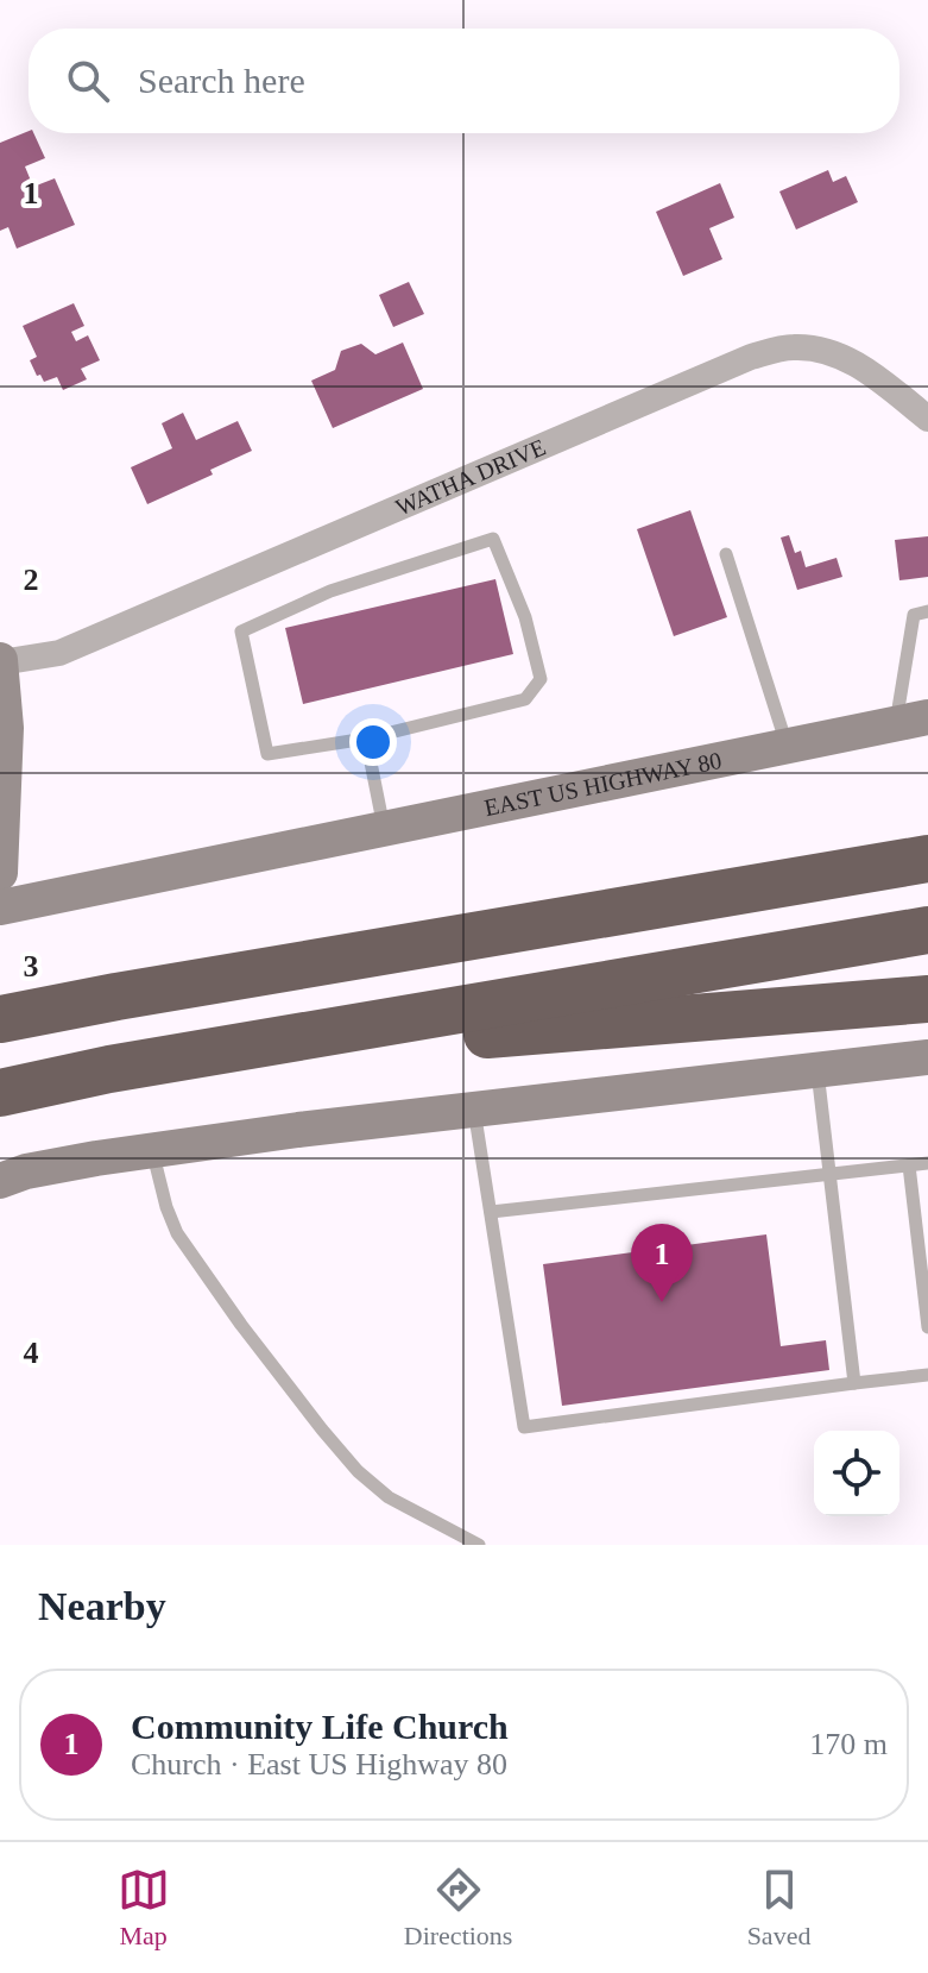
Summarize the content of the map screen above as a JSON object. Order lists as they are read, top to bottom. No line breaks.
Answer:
{"streets":{"main road":["EAST US HIGHWAY 80"],"street":["WATHA DRIVE"]},"page":{"search":"Search here","pins":"1","heading":"Nearby","list":[{"mark":"1","name":"Community Life Church","note":"Church · East US Highway 80","value":"170 m"}],"nav":["Map","Directions","Saved"]},"grid":{"rows":["1","2","3","4"]}}
